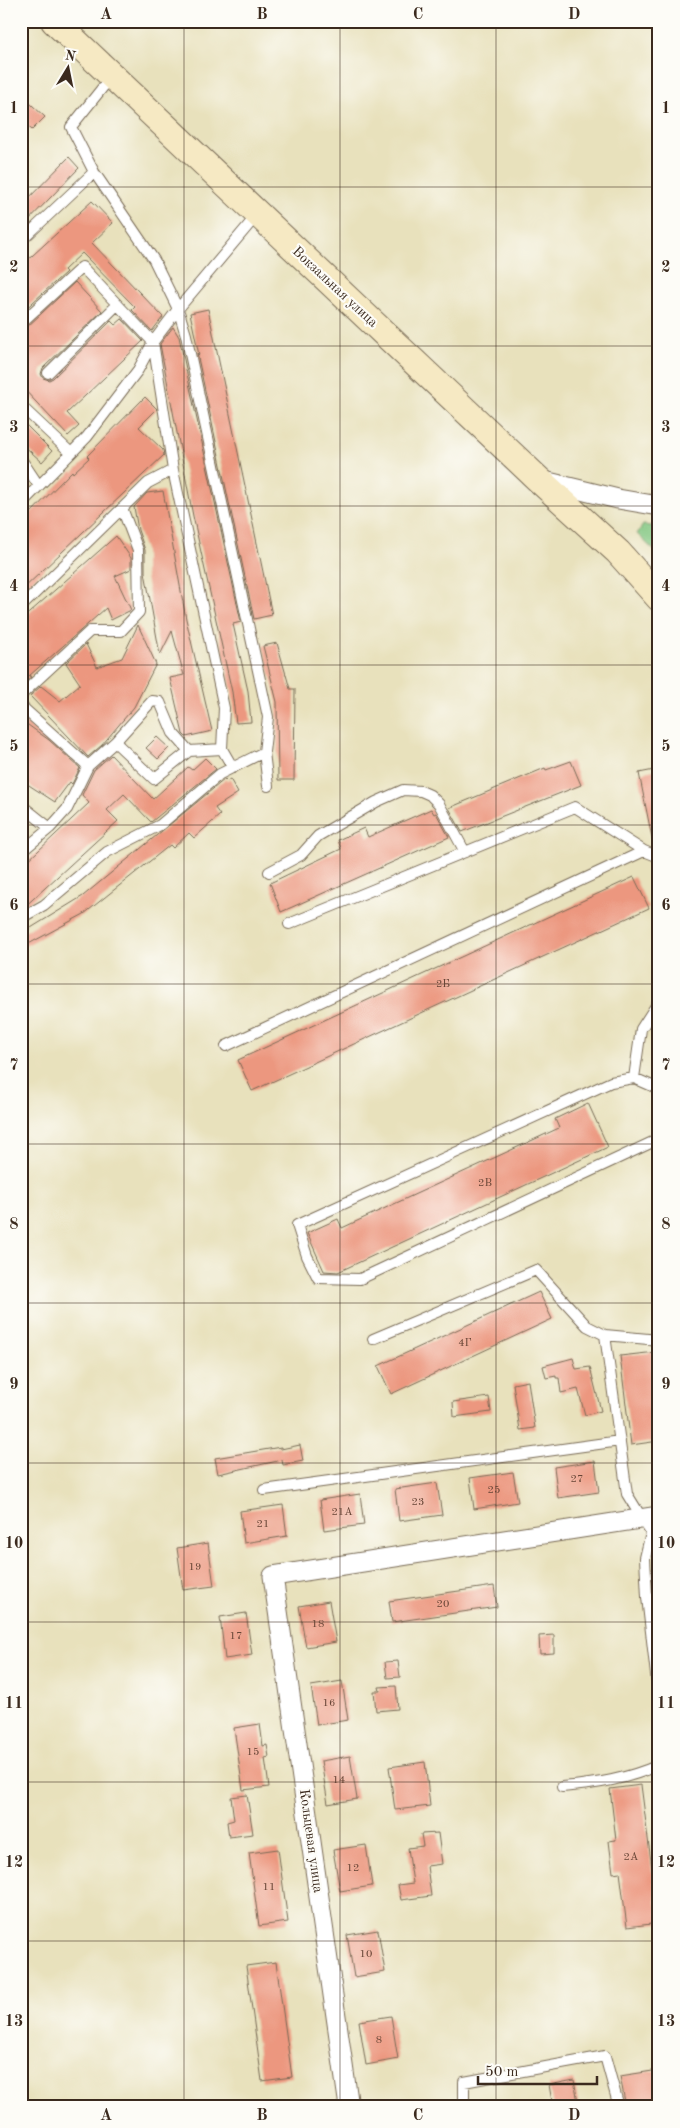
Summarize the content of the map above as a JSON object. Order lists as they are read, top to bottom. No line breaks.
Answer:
{"streets":{"main road":["Вокзальная улица"],"street":["Кольцевая улица"]},"house_numbers":["2Б","2В","4Г","27","25","23","21А","21","19","20","18","17","16","15","14","2А","12","11","10","8"],"scale_bar":"50 m","north":"top","grid":{"columns":["A","B","C","D"],"rows":["1","2","3","4","5","6","7","8","9","10","11","12","13"]}}
